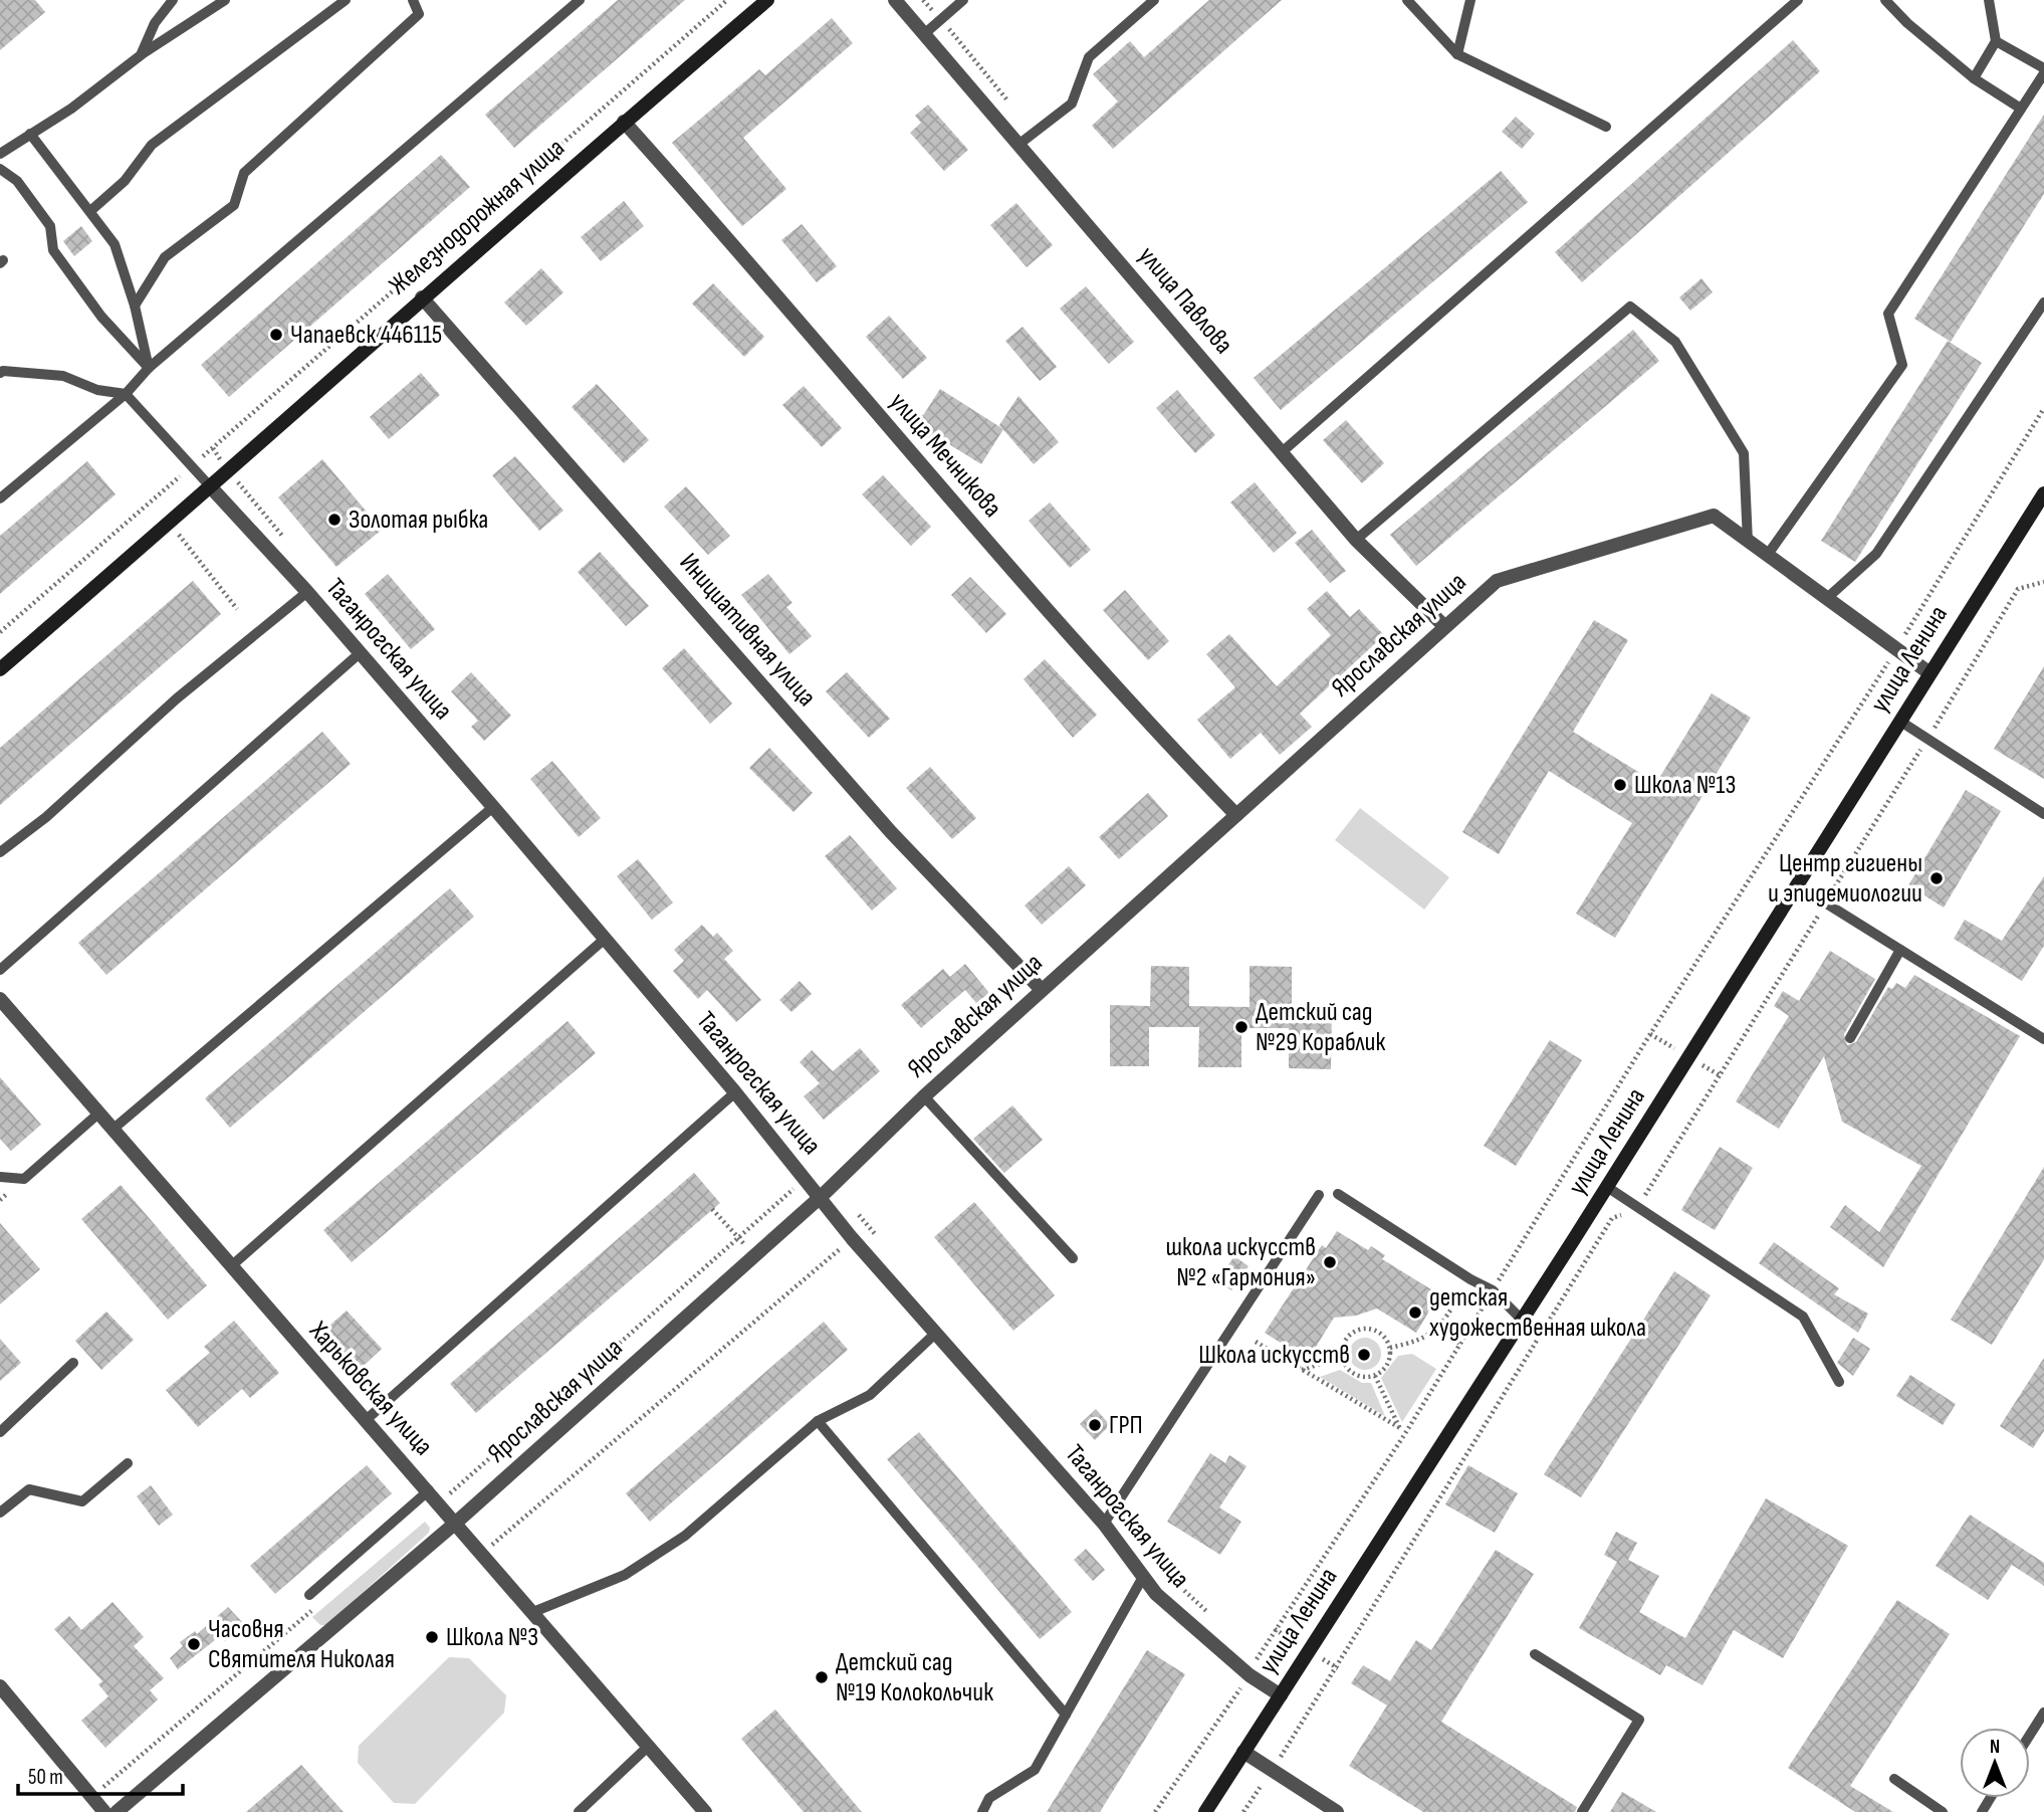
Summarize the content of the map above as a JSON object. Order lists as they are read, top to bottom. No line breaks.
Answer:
{"streets":{"street":["Железнодорожная улица","улица Павлова","улица Мечникова","Инициативная улица","Ярославская улица","Таганрогская улица","улица Ленина","Харьковская улица"]},"crossings":[["Железнодорожная улица","улица Мечникова"],["Железнодорожная улица","Инициативная улица"],["Железнодорожная улица","Таганрогская улица"],["улица Павлова","Ярославская улица"],["улица Мечникова","Ярославская улица"],["Инициативная улица","Ярославская улица"],["Ярославская улица","Таганрогская улица"],["Ярославская улица","улица Ленина"],["Ярославская улица","Харьковская улица"],["Таганрогская улица","улица Ленина"]],"places":["Чапаевск 446115","Золотая рыбка","Школа №13","Центр гигиены и эпидемиологии","Детский сад №29 Кораблик","школа искусств №2 «Гармония»","детская художественная школа","Школа искусств","ГРП","Школа №3","Часовня Святителя Николая","Детский сад №19 Колокольчик"],"scale_bar":"50 m","north":"top"}
